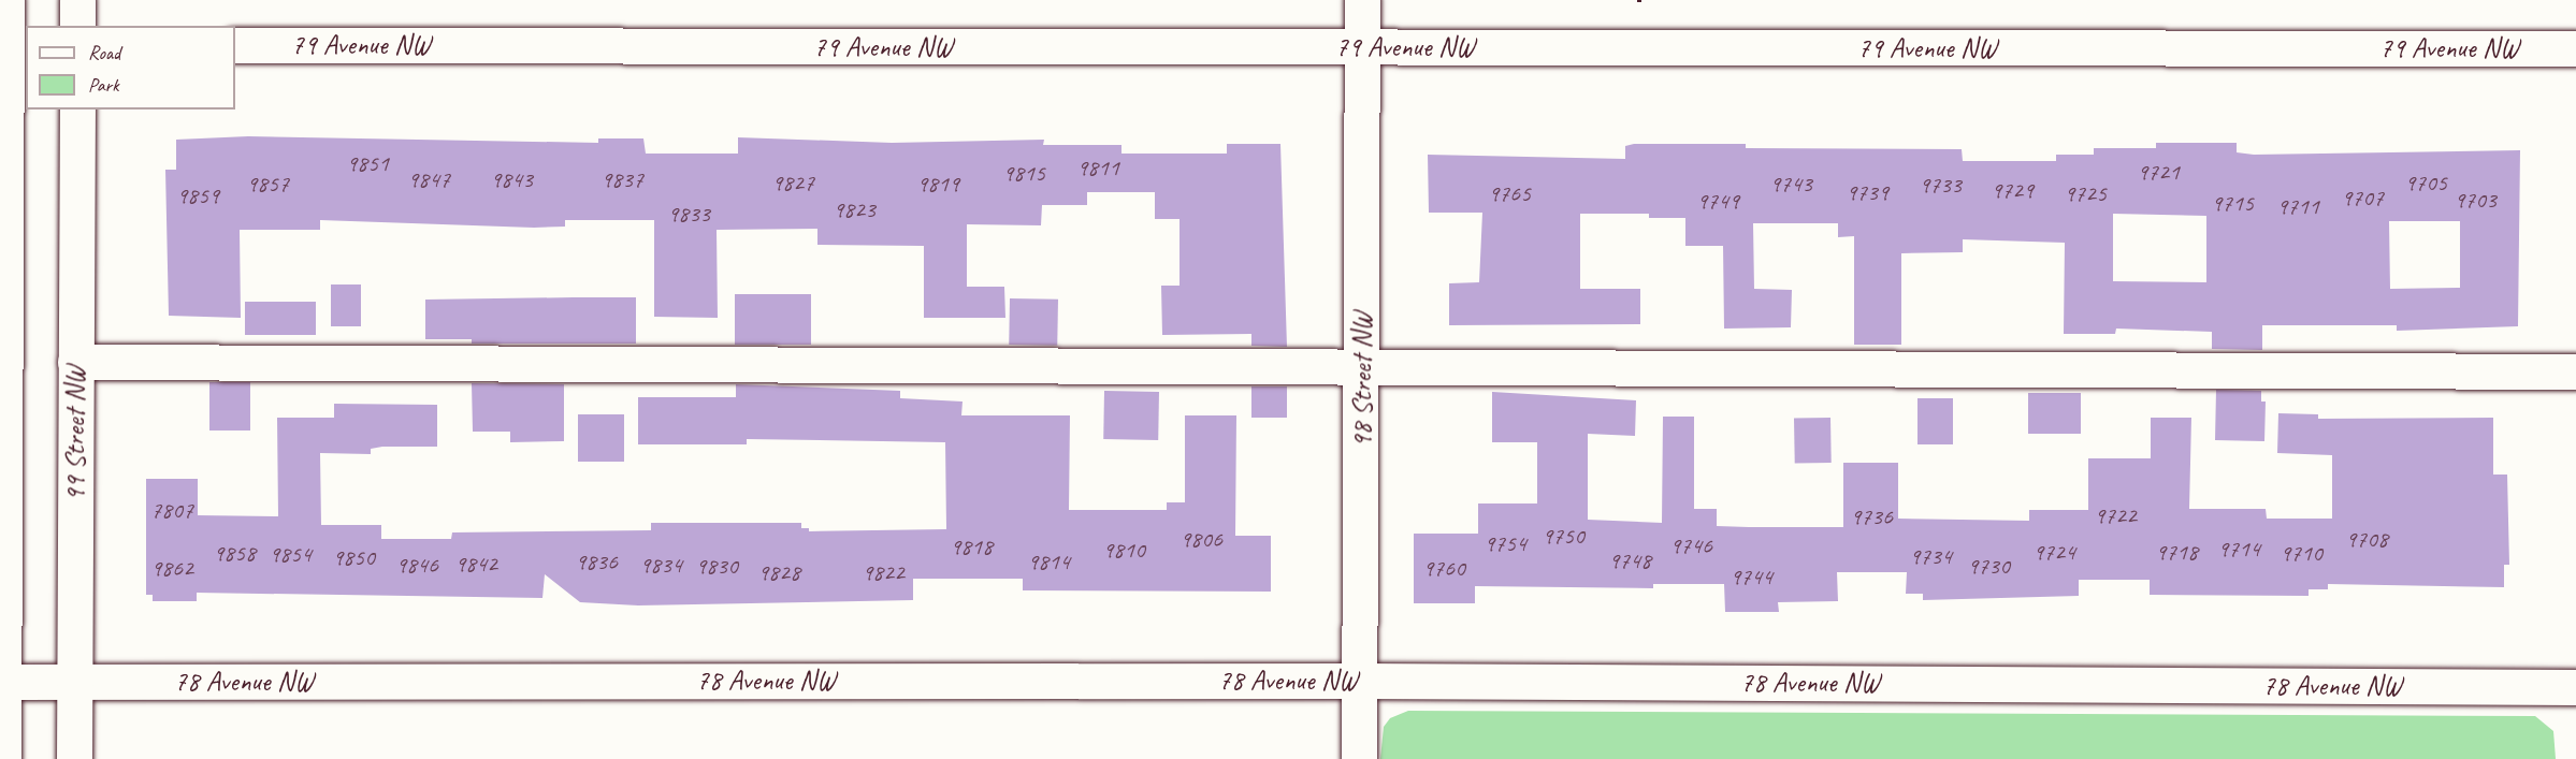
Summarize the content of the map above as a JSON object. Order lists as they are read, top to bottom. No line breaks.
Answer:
{"streets":{"street":["79 Avenue NW","98 Street NW","99 Street NW","78 Avenue NW"]},"crossings":[["79 Avenue NW","98 Street NW"],["98 Street NW","78 Avenue NW"],["99 Street NW","78 Avenue NW"]],"house_numbers":["9851","9811","9721","9815","9847","9843","9837","9827","9705","9857","9819","9743","9733","9729","9739","9765","9725","9859","9707","9703","9749","9715","9711","9823","9833","7807","9722","9736","9750","9806","9708","9754","9746","9818","9714","9810","9724","9718","9858","9710","9854","9734","9850","9748","9836","9814","9842","9846","9834","9830","9730","9862","9760","9828","9822","9744"],"legend":["Road","Park"]}
